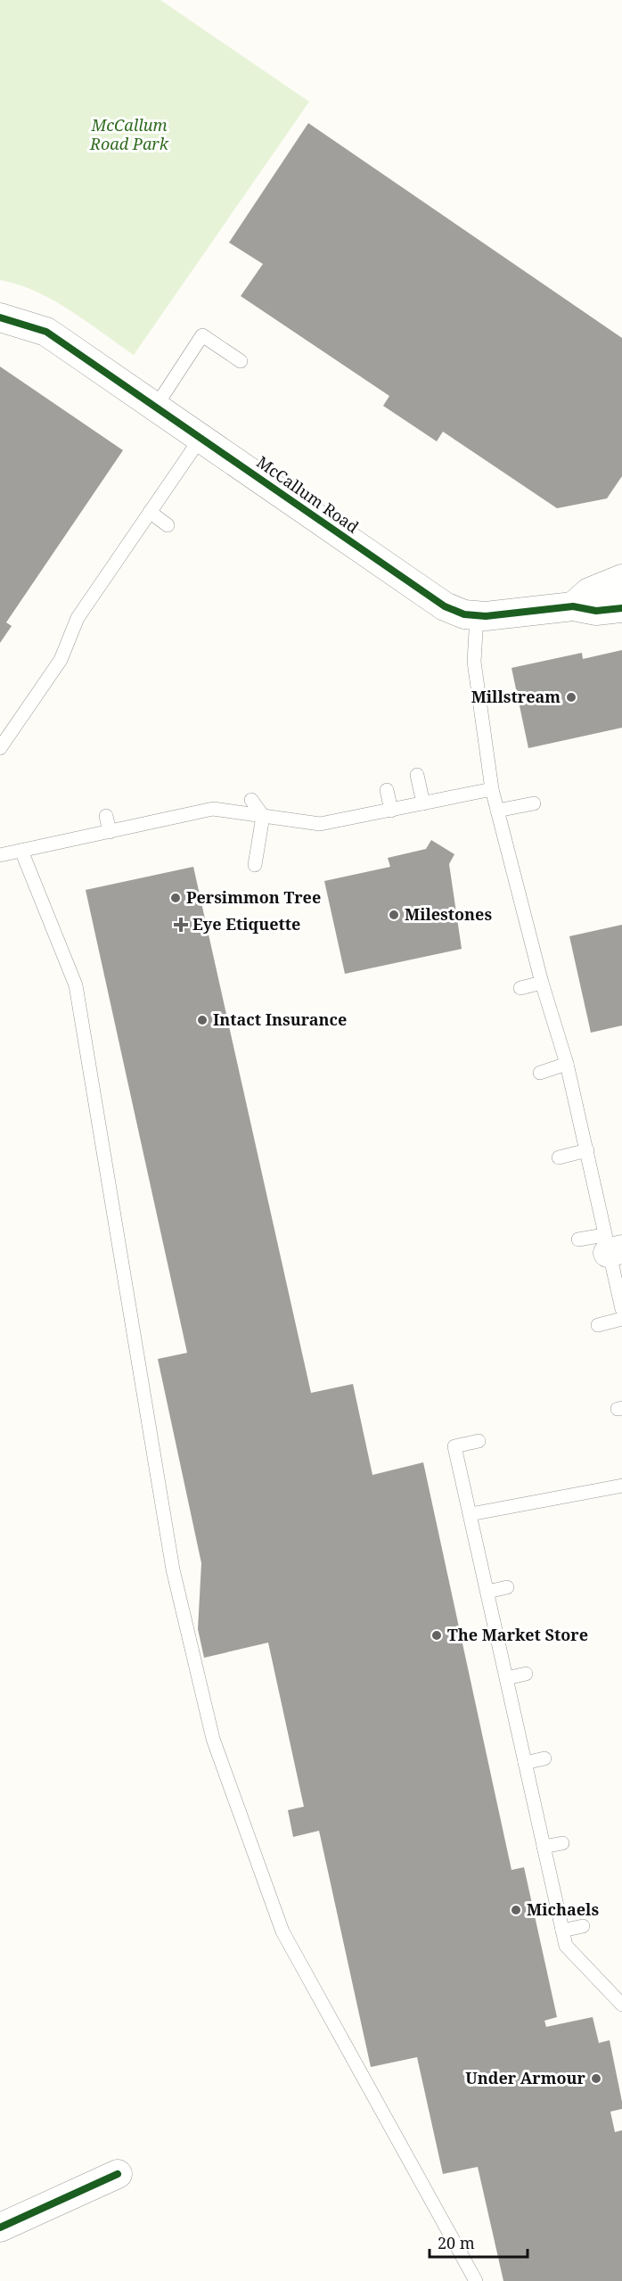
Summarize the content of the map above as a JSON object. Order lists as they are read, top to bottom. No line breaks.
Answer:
{"streets":{"street":["McCallum Road"]},"parks":["McCallum Road Park"],"places":{"other":["Millstream","Persimmon Tree","Milestones","Intact Insurance","The Market Store","Michaels","Under Armour"],"health":["Eye Etiquette"]},"scale_bar":"20 m"}
